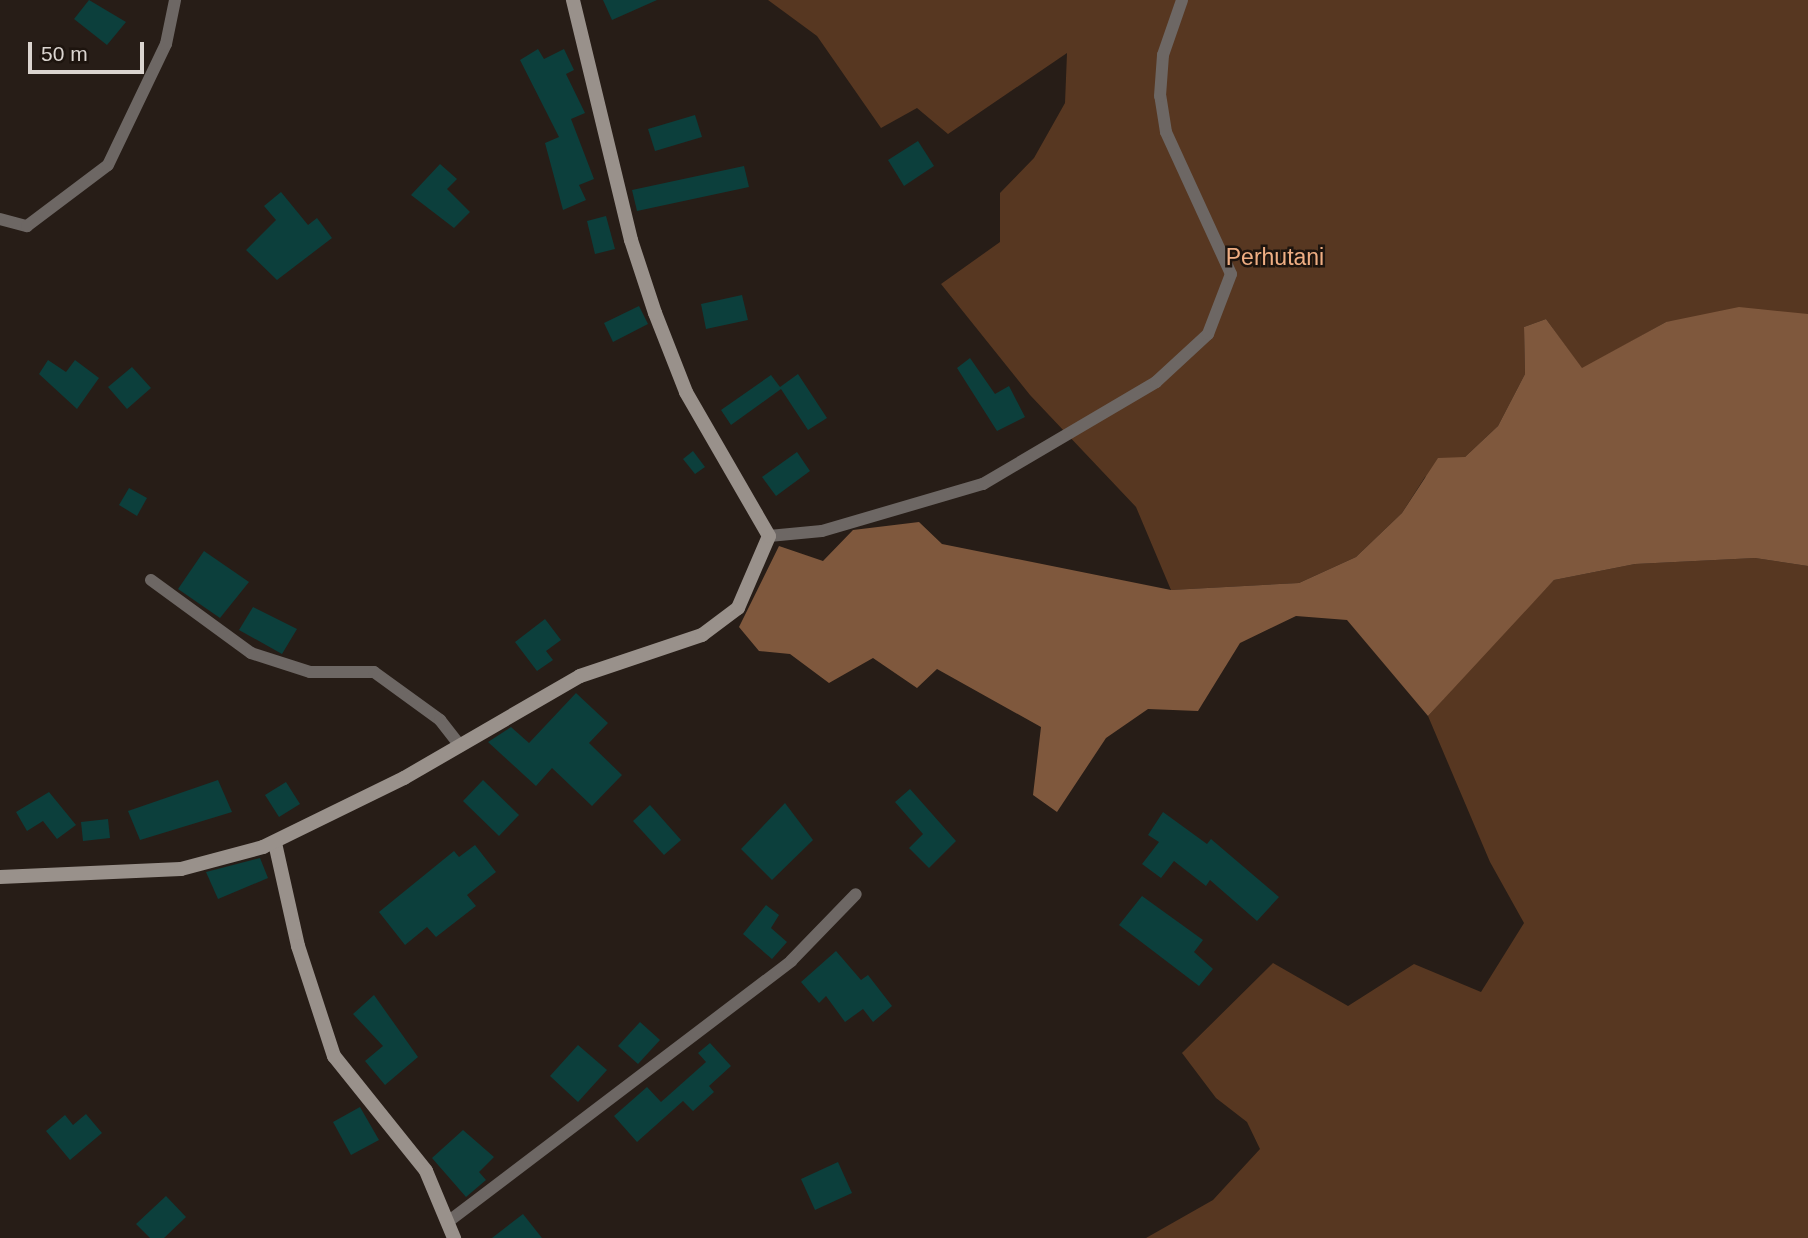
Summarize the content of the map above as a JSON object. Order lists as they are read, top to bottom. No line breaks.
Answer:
{"parks":["Perhutani"],"scale_bar":"50 m"}
